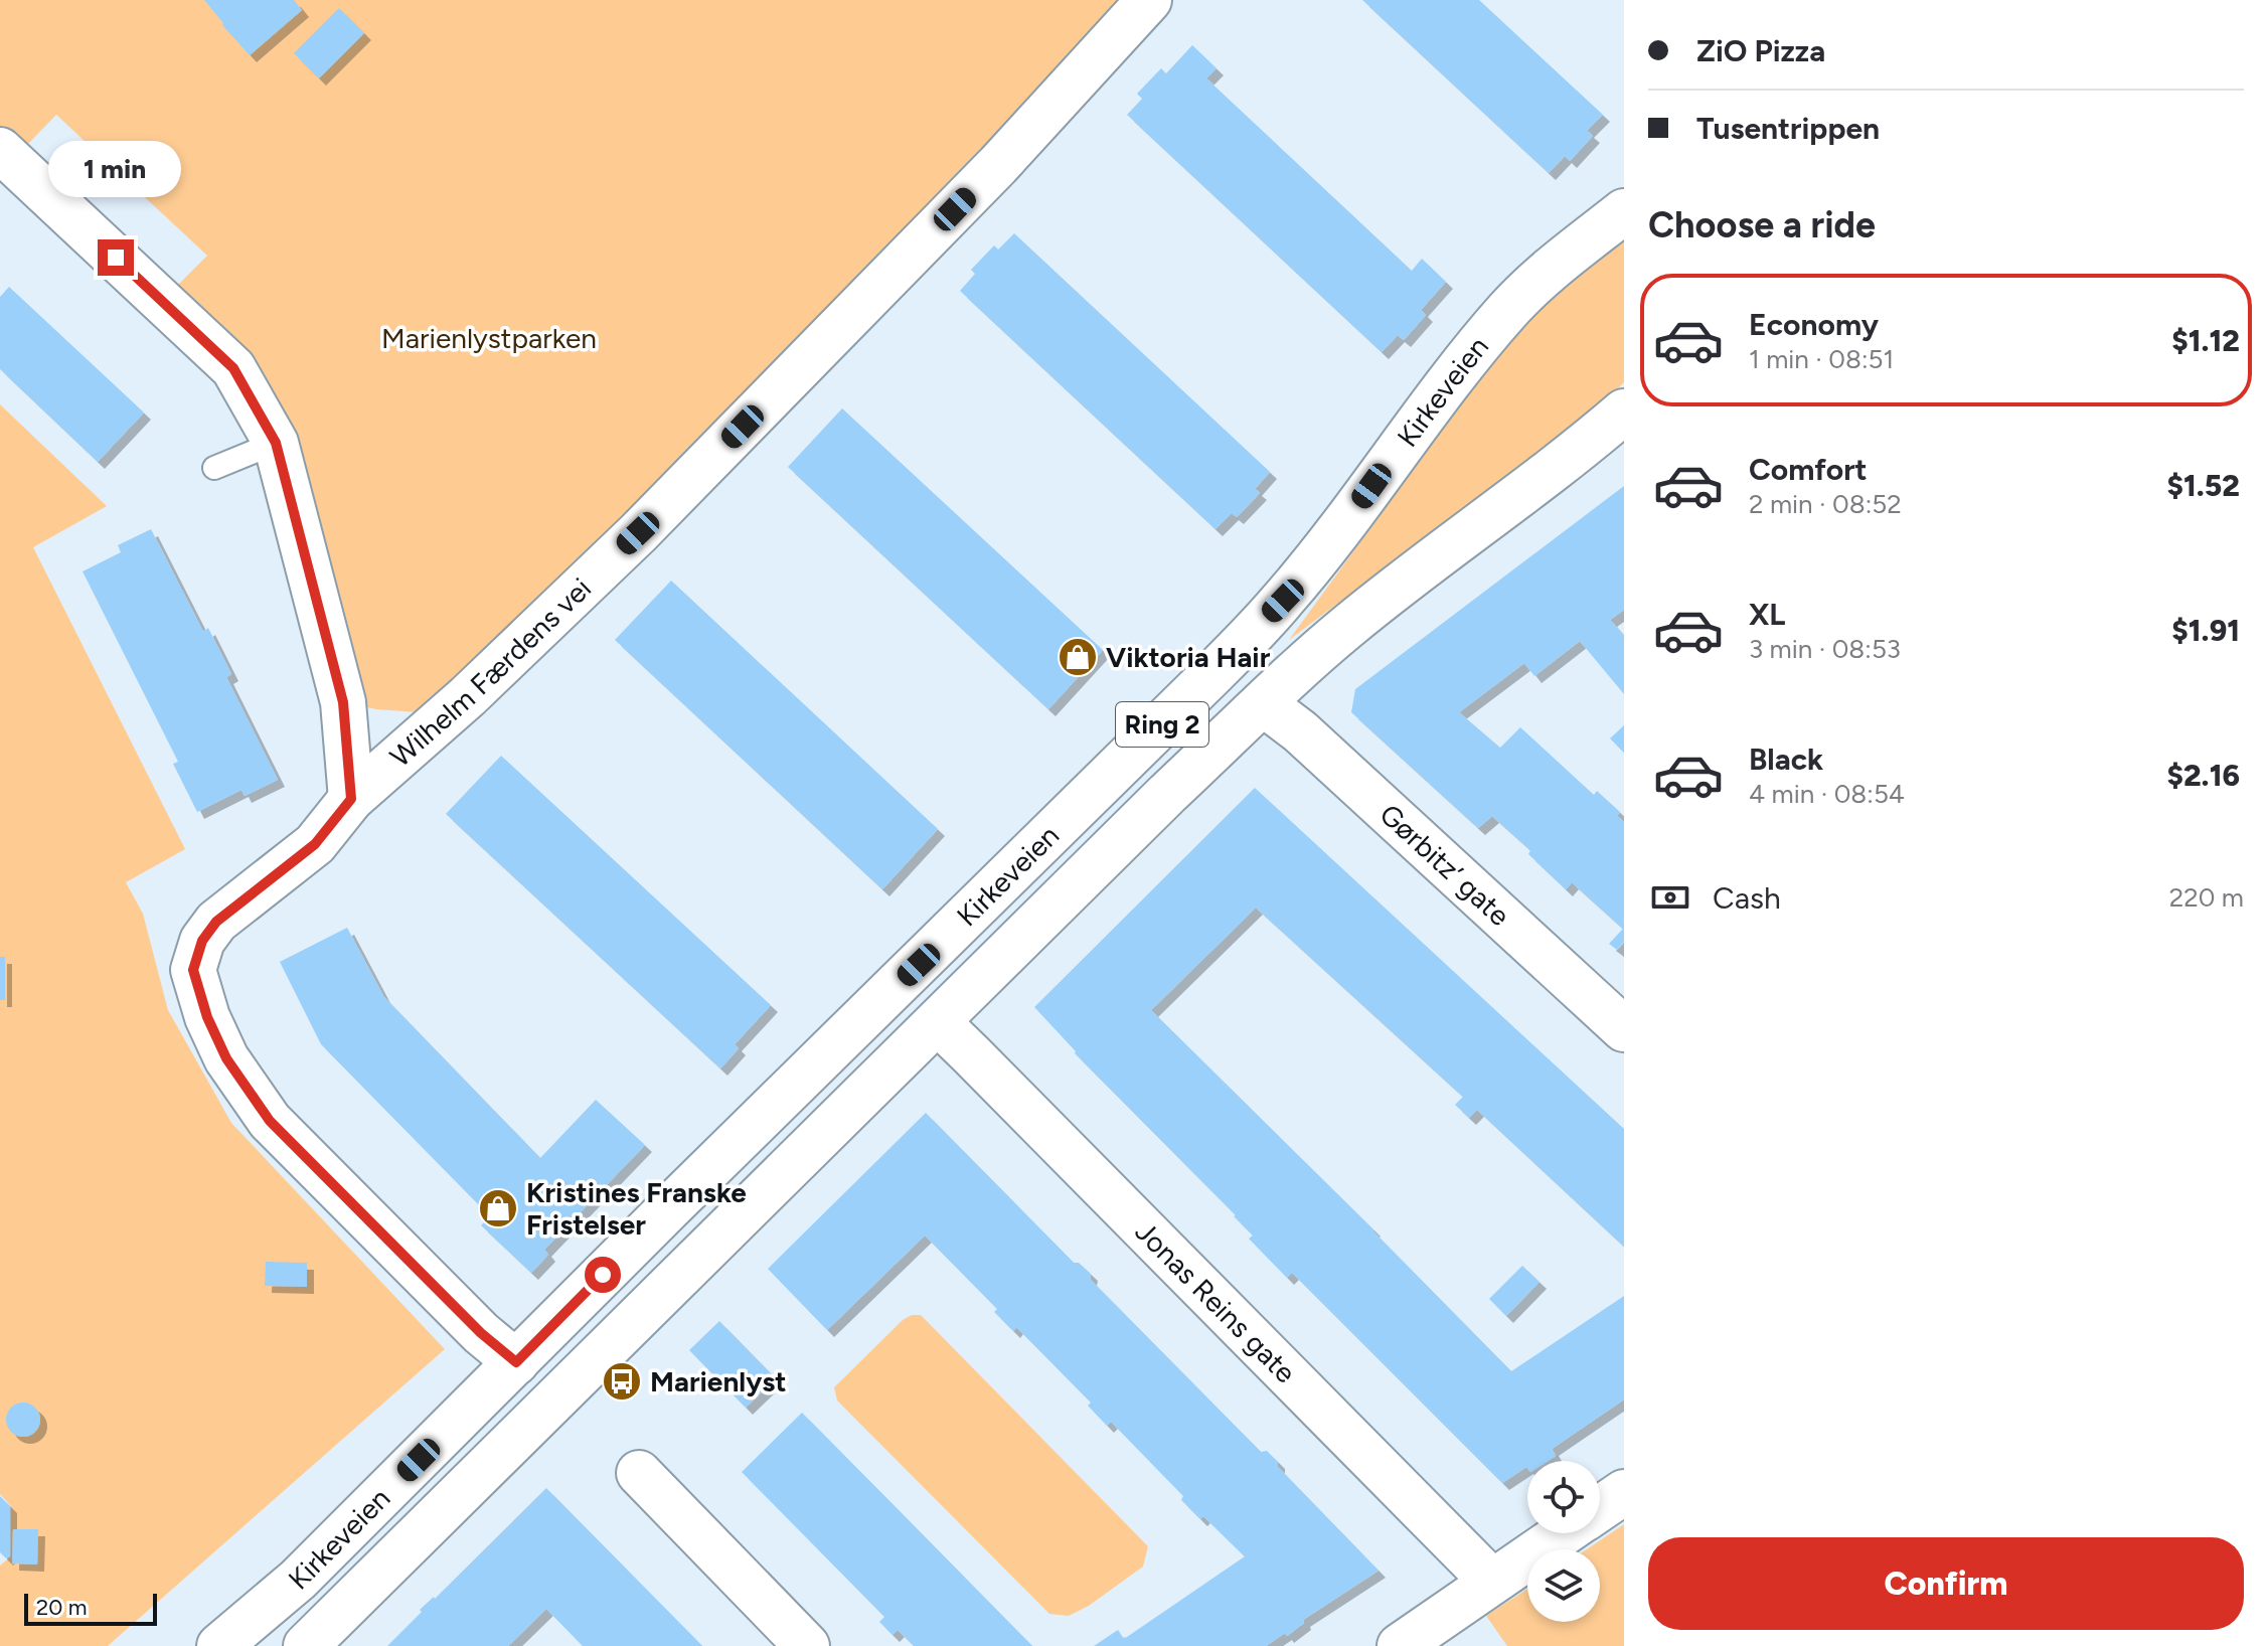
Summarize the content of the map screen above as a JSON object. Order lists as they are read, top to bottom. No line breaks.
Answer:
{"streets":{"street":["Kirkeveien","Wilhelm Færdens vei","Ring 2","Gørbitz’ gate","Jonas Reins gate"]},"crossings":[["Kirkeveien","Wilhelm Færdens vei"],["Kirkeveien","Gørbitz’ gate"],["Kirkeveien","Jonas Reins gate"]],"parks":["Marienlystparken"],"places":{"shop":["Viktoria Hair","Kristines Franske Fristelser"],"bus stop":["Marienlyst"]},"scale_bar":"20 m","page":{"banner":["ZiO Pizza","Tusentrippen"],"bubble":"1 min","heading":"Choose a ride","list":[{"name":"Economy","note":"1 min · 08:51","value":"$1.12"},{"name":"Comfort","note":"2 min · 08:52","value":"$1.52"},{"name":"XL","note":"3 min · 08:53","value":"$1.91"},{"name":"Black","note":"4 min · 08:54","value":"$2.16"}],"pay":["Cash","220 m"],"buttons":"Confirm","scale":"20 m"}}
